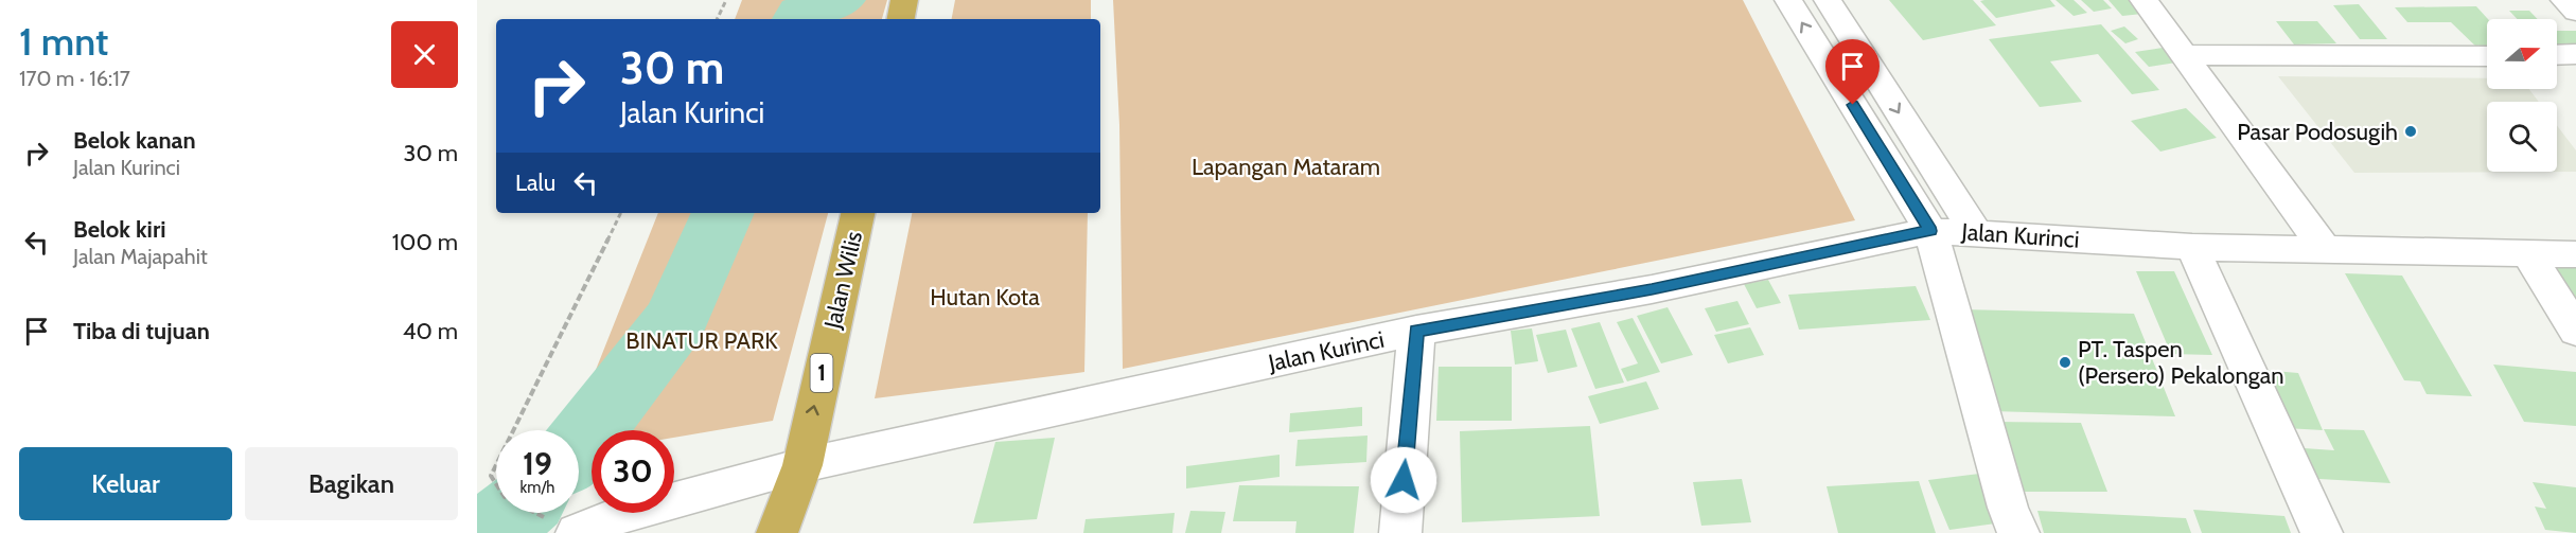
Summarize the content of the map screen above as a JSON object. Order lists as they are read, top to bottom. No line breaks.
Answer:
{"streets":{"highway":["Jalan Wilis","1"],"street":["Jalan Kurinci"]},"crossings":[["Jalan Kurinci","Jalan Wilis"]],"one_way":["Jalan Wilis"],"parks":["Lapangan Mataram","Hutan Kota","BINATUR PARK"],"places":["Pasar Podosugih","PT. Taspen (Persero) Pekalongan"],"north":"right","page":{"heading":["1 mnt","170 m · 16:17"],"turn":["30 m","Jalan Kurinci"],"list":[{"name":"Belok kanan","note":"Jalan Kurinci","value":"30 m"},{"name":"Belok kiri","note":"Jalan Majapahit","value":"100 m"},{"name":"Tiba di tujuan","value":"40 m"}],"then":"Lalu","speed":"19 km/h","limit":"30","buttons":["Keluar","Bagikan"]}}
